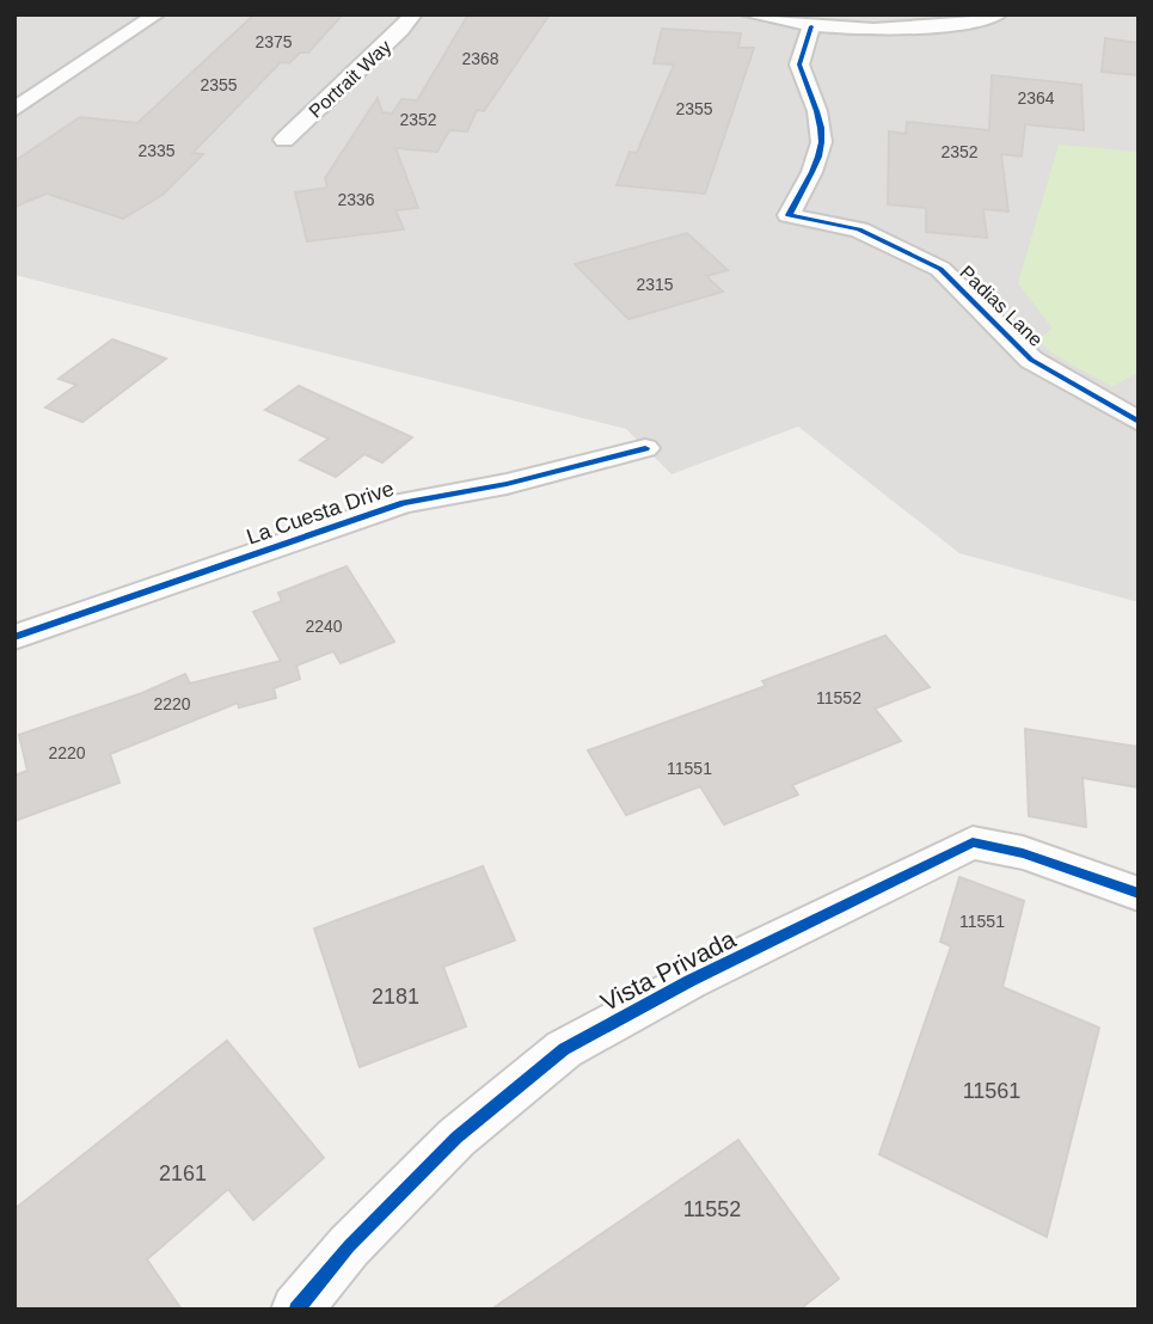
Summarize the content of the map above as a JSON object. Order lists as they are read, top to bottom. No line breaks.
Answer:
{"streets":{"street":["Portrait Way","Padias Lane","La Cuesta Drive","Vista Privada"]},"house_numbers":["2375","2368","2355","2364","2355","2352","2335","2352","2336","2315","2240","11552","2220","2220","11551","11551","2181","11561","2161","11552"]}
